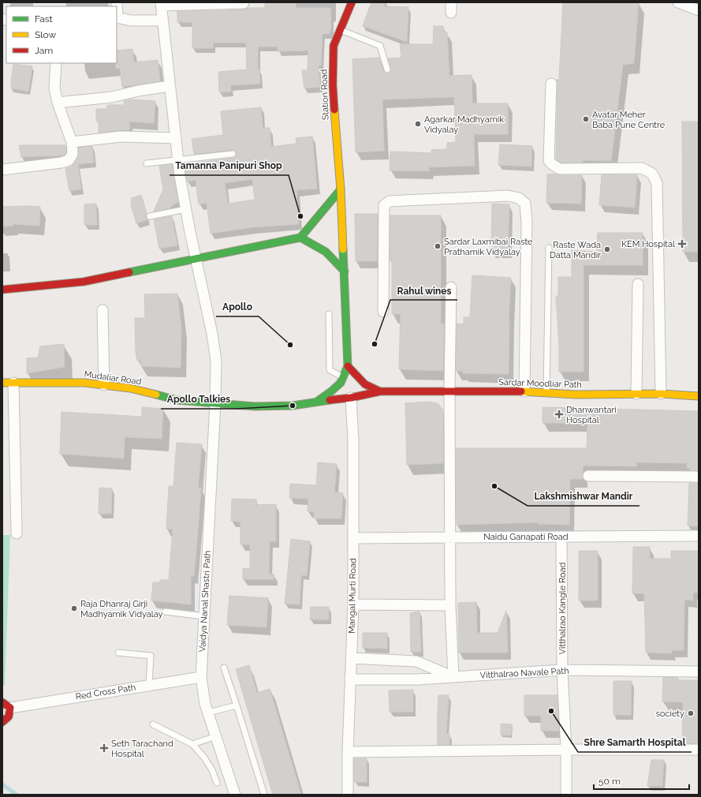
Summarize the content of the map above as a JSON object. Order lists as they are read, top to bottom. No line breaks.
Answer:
{"streets":{"street":["Station Road","Mudaliar Road","Sardar Moodliar Path","Naidu Ganapati Road","Mangal Murti Road","Vaidya Nanal Shastri Path","Vitthalrao Kangle Road","Vitthalrao Navale Path","Red Cross Path"]},"crossings":[["Station Road","Sardar Moodliar Path"],["Mudaliar Road","Sardar Moodliar Path"],["Mudaliar Road","Mangal Murti Road"],["Mudaliar Road","Vaidya Nanal Shastri Path"],["Sardar Moodliar Path","Mangal Murti Road"],["Naidu Ganapati Road","Mangal Murti Road"],["Naidu Ganapati Road","Vitthalrao Kangle Road"],["Mangal Murti Road","Vitthalrao Navale Path"],["Vaidya Nanal Shastri Path","Red Cross Path"],["Vitthalrao Kangle Road","Vitthalrao Navale Path"]],"places":{"other":["Avatar Meher Baba Pune Centre","Agarkar Madhyamik Vidyalay","Tamanna Panipuri Shop","Sardar Laxmibai Raste Prathamik Vidyalay","Raste Wada Datta Mandir","Rahul wines","Apollo","Apollo Talkies","Lakshmishwar Mandir","Raja Dhanraj Girji Madhyamik Vidyalay","Shre Samarth Hospital","society"],"health":["KEM Hospital","Dhanwantari Hospital","Seth Tarachand Hospital"]},"legend":["Fast","Slow","Jam"],"scale_bar":"50 m"}
